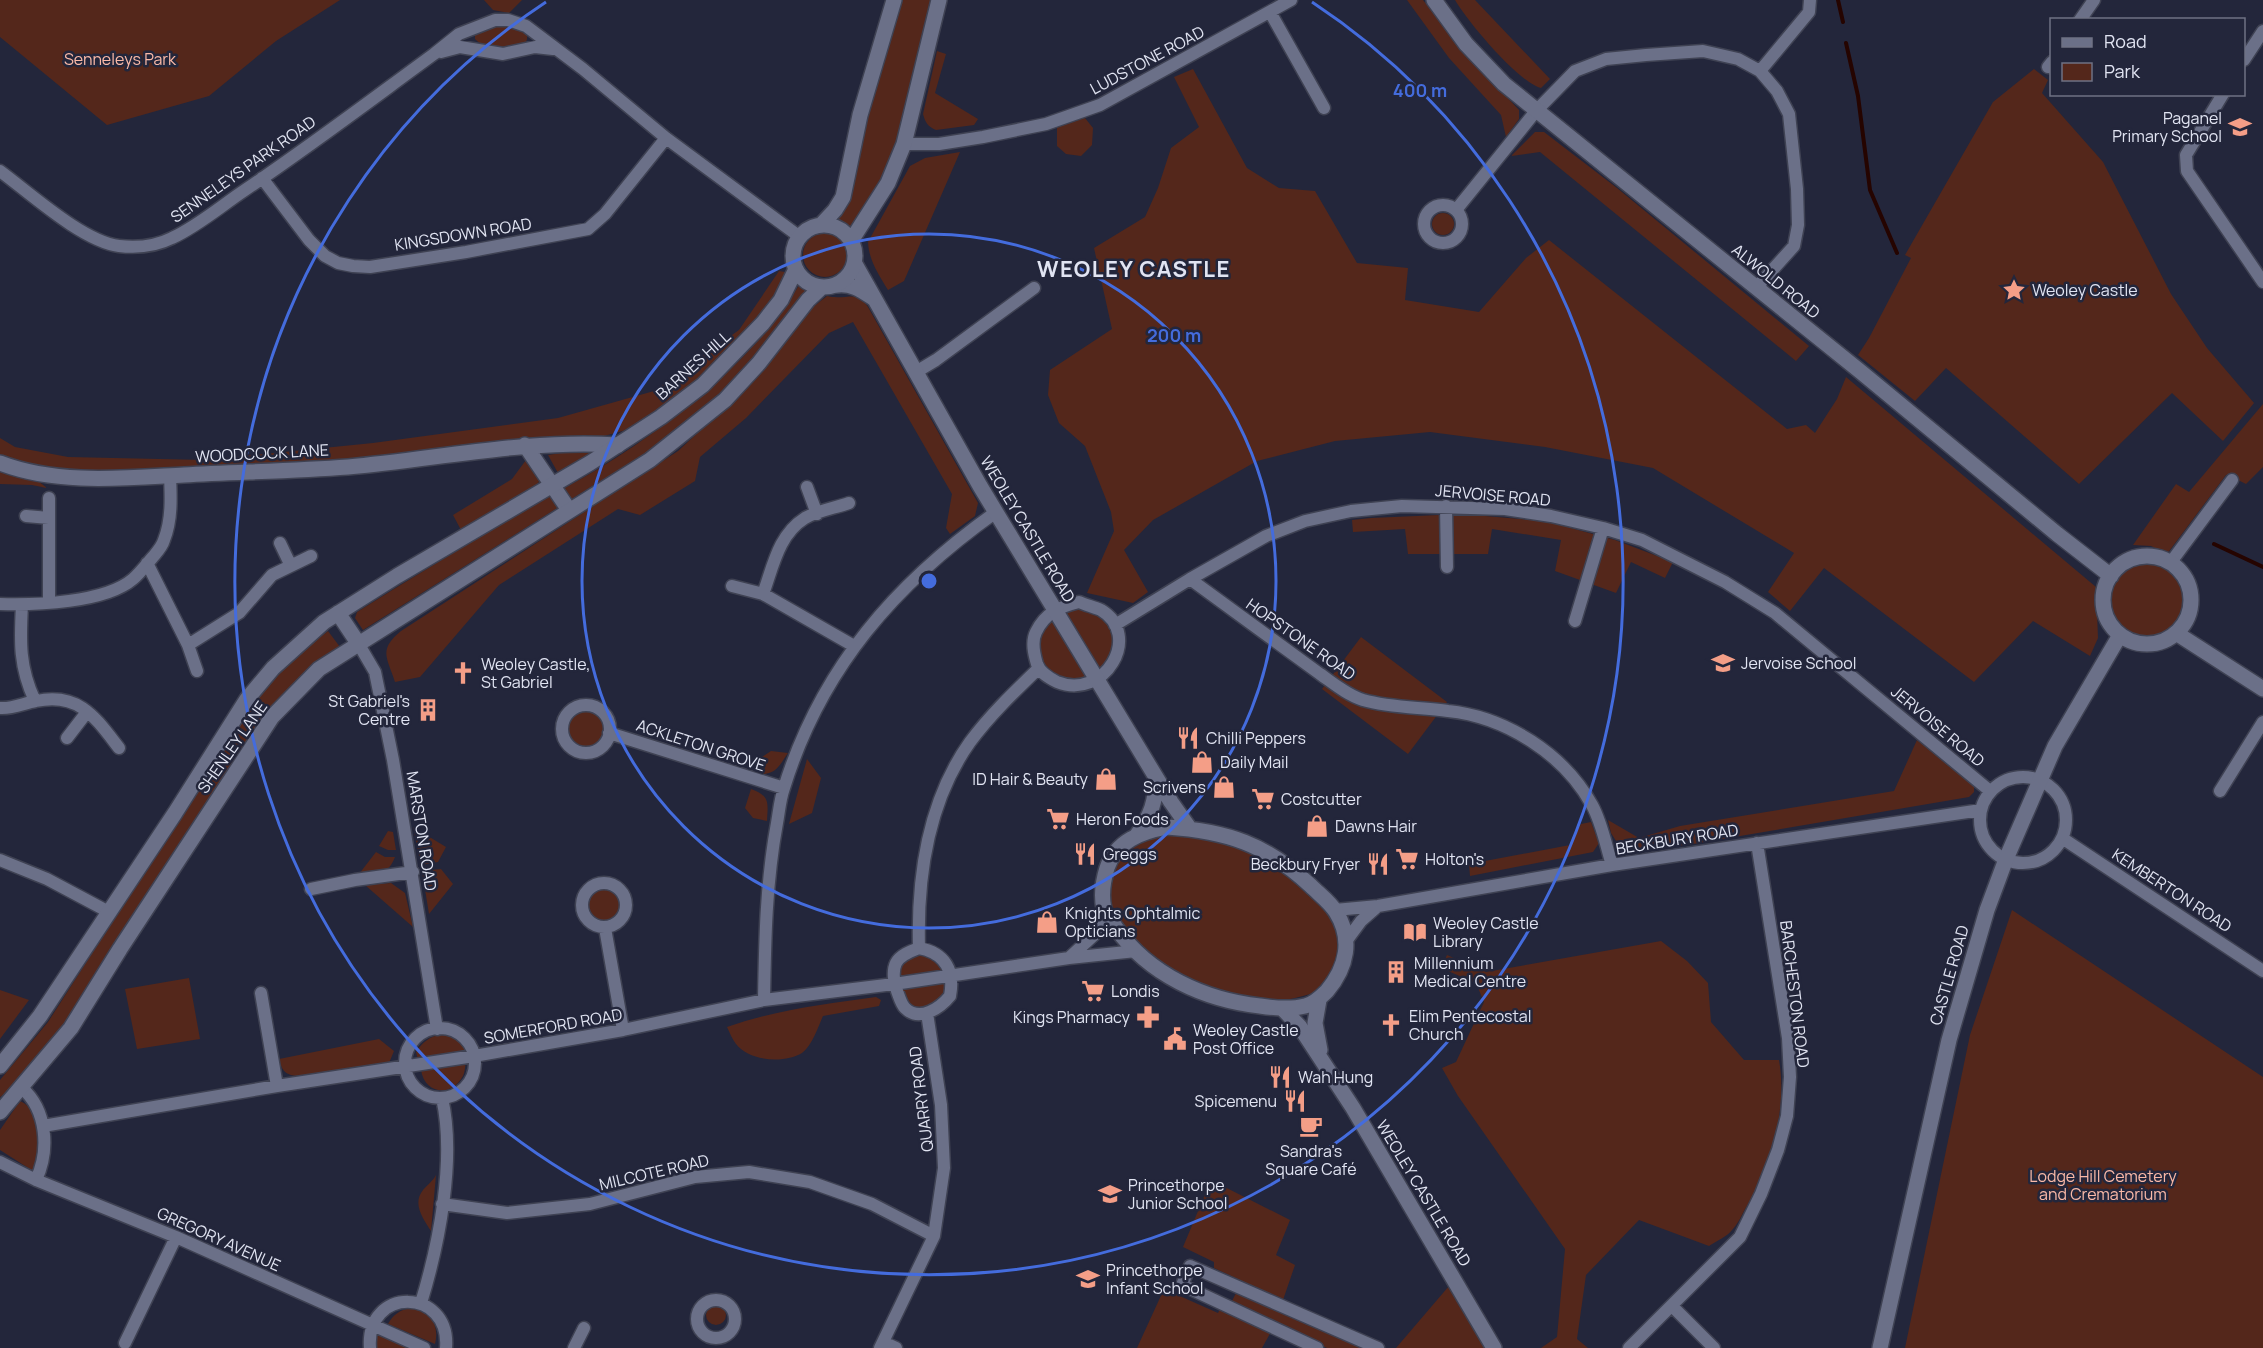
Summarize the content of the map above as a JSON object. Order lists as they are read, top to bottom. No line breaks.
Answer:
{"streets":{"street":["LUDSTONE ROAD","SENNELEYS PARK ROAD","KINGSDOWN ROAD","ALWOLD ROAD","BARNES HILL","WOODCOCK LANE","JERVOISE ROAD","WEOLEY CASTLE ROAD","HOPSTONE ROAD","ACKLETON GROVE","SHENLEY LANE","MARSTON ROAD","BECKBURY ROAD","KEMBERTON ROAD","CASTLE ROAD","BARCHESTON ROAD","SOMERFORD ROAD","QUARRY ROAD","MILCOTE ROAD","GREGORY AVENUE"]},"crossings":[["SENNELEYS PARK ROAD","KINGSDOWN ROAD"],["SENNELEYS PARK ROAD","BARNES HILL"],["SENNELEYS PARK ROAD","WEOLEY CASTLE ROAD"],["SENNELEYS PARK ROAD","SHENLEY LANE"],["ALWOLD ROAD","CASTLE ROAD"],["BARNES HILL","WOODCOCK LANE"],["BARNES HILL","WEOLEY CASTLE ROAD"],["BARNES HILL","SHENLEY LANE"],["JERVOISE ROAD","HOPSTONE ROAD"],["WEOLEY CASTLE ROAD","SHENLEY LANE"],["WEOLEY CASTLE ROAD","BECKBURY ROAD"],["WEOLEY CASTLE ROAD","SOMERFORD ROAD"],["HOPSTONE ROAD","BECKBURY ROAD"],["SHENLEY LANE","MARSTON ROAD"],["BECKBURY ROAD","BARCHESTON ROAD"],["BECKBURY ROAD","SOMERFORD ROAD"],["QUARRY ROAD","MILCOTE ROAD"]],"districts":["WEOLEY CASTLE"],"parks":["Senneleys Park","Lodge Hill Cemetery and Crematorium"],"places":{"school or university":["Paganel Primary School","Jervoise School","Princethorpe Junior School","Princethorpe Infant School"],"place":["Weoley Castle"],"church":["Weoley Castle, St Gabriel","Elim Pentecostal Church"],"building":["St Gabriel's Centre","Millennium Medical Centre"],"restaurant":["Chilli Peppers","Greggs","Beckbury Fryer","Wah Hung","Spicemenu"],"shop":["Daily Mail","ID Hair & Beauty","Scrivens","Dawns Hair","Knights Ophtalmic Opticians"],"supermarket":["Costcutter","Heron Foods","Holton's","Londis"],"library":["Weoley Castle Library"],"pharmacy":["Kings Pharmacy"],"public building":["Weoley Castle Post Office"],"cafe":["Sandra's Square Café"]},"legend":["Road","Park"],"rings":["400 m","200 m"]}
